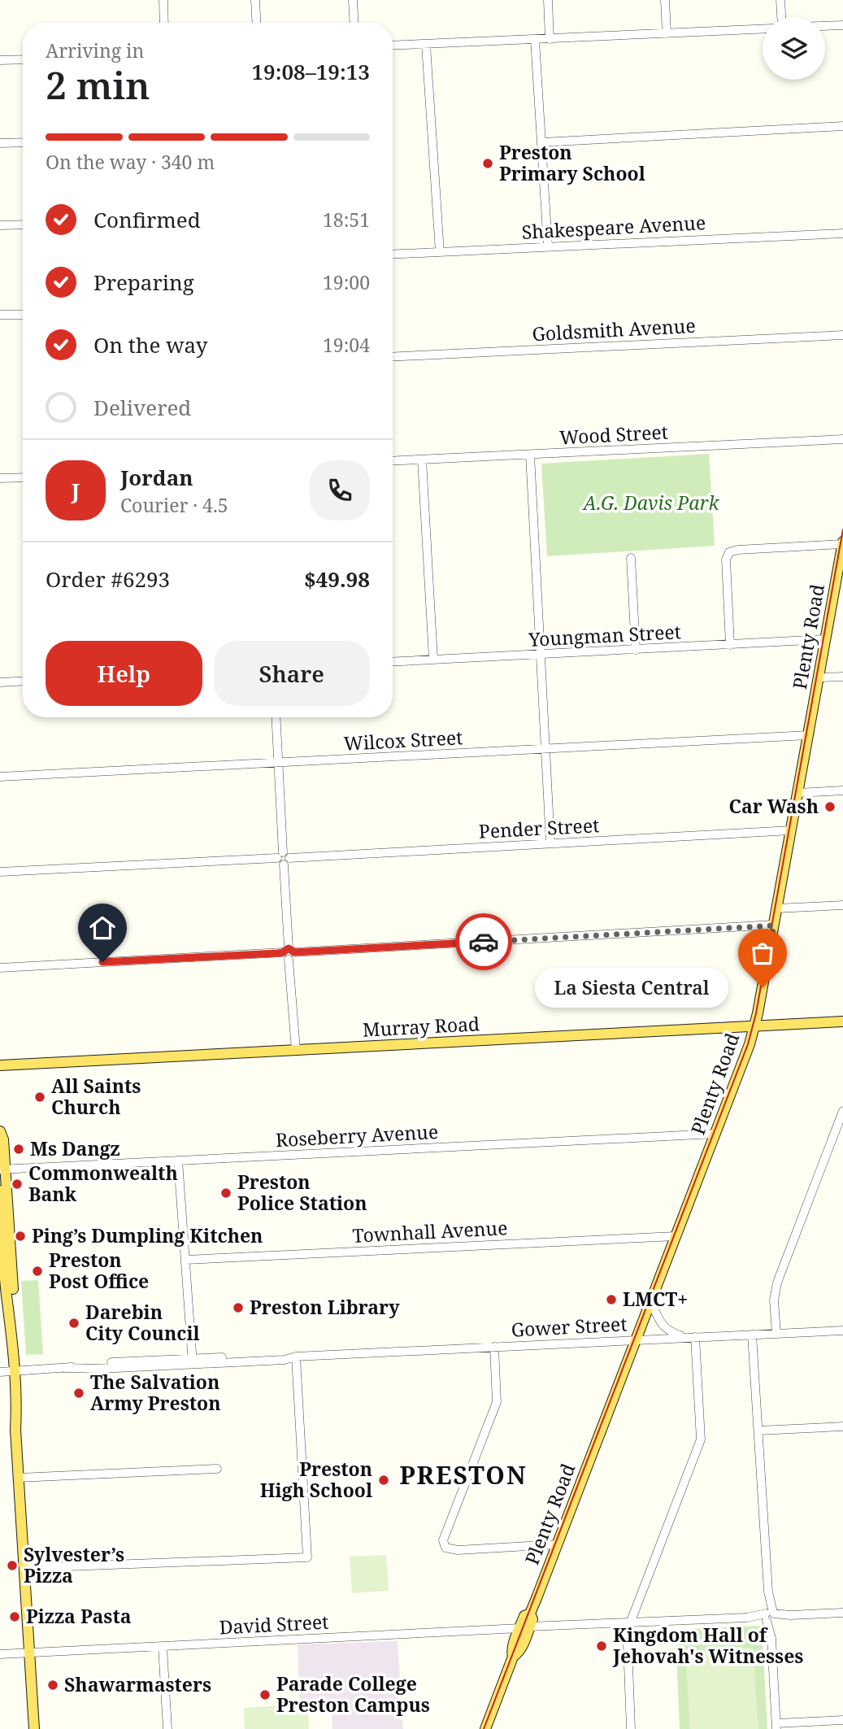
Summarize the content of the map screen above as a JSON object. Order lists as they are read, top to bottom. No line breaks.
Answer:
{"streets":{"main road":["Plenty Road","Murray Road"],"street":["Shakespeare Avenue","Goldsmith Avenue","Wood Street","Youngman Street","Wilcox Street","Pender Street","Roseberry Avenue","Townhall Avenue","Gower Street","David Street"]},"crossings":[["Youngman Street","Plenty Road"],["Plenty Road","Wilcox Street"],["Plenty Road","Pender Street"],["Plenty Road","Murray Road"],["Plenty Road","Roseberry Avenue"],["Plenty Road","Townhall Avenue"],["Plenty Road","Gower Street"],["Plenty Road","David Street"]],"districts":["PRESTON"],"parks":["A.G. Davis Park"],"places":["Preston Primary School","Car Wash","La Siesta Central","All Saints Church","Ms Dangz","Commonwealth Bank","Preston Police Station","Ping’s Dumpling Kitchen","Preston Post Office","LMCT+","Preston Library","Darebin City Council","The Salvation Army Preston","Preston High School","Sylvester’s Pizza","Pizza Pasta","Kingdom Hall of Jehovah's Witnesses","Shawarmasters","Parade College Preston Campus"],"page":{"heading":["2 min","Arriving in","19:08–19:13"],"panel":["Jordan","Courier · 4.5","Order #6293","$49.98"],"bar":"On the way · 340 m","list":[["Confirmed","18:51"],["Preparing","19:00"],["On the way","19:04"],"Delivered"],"round":"J","buttons":["Help","Share"],"bubble":"La Siesta Central"}}
